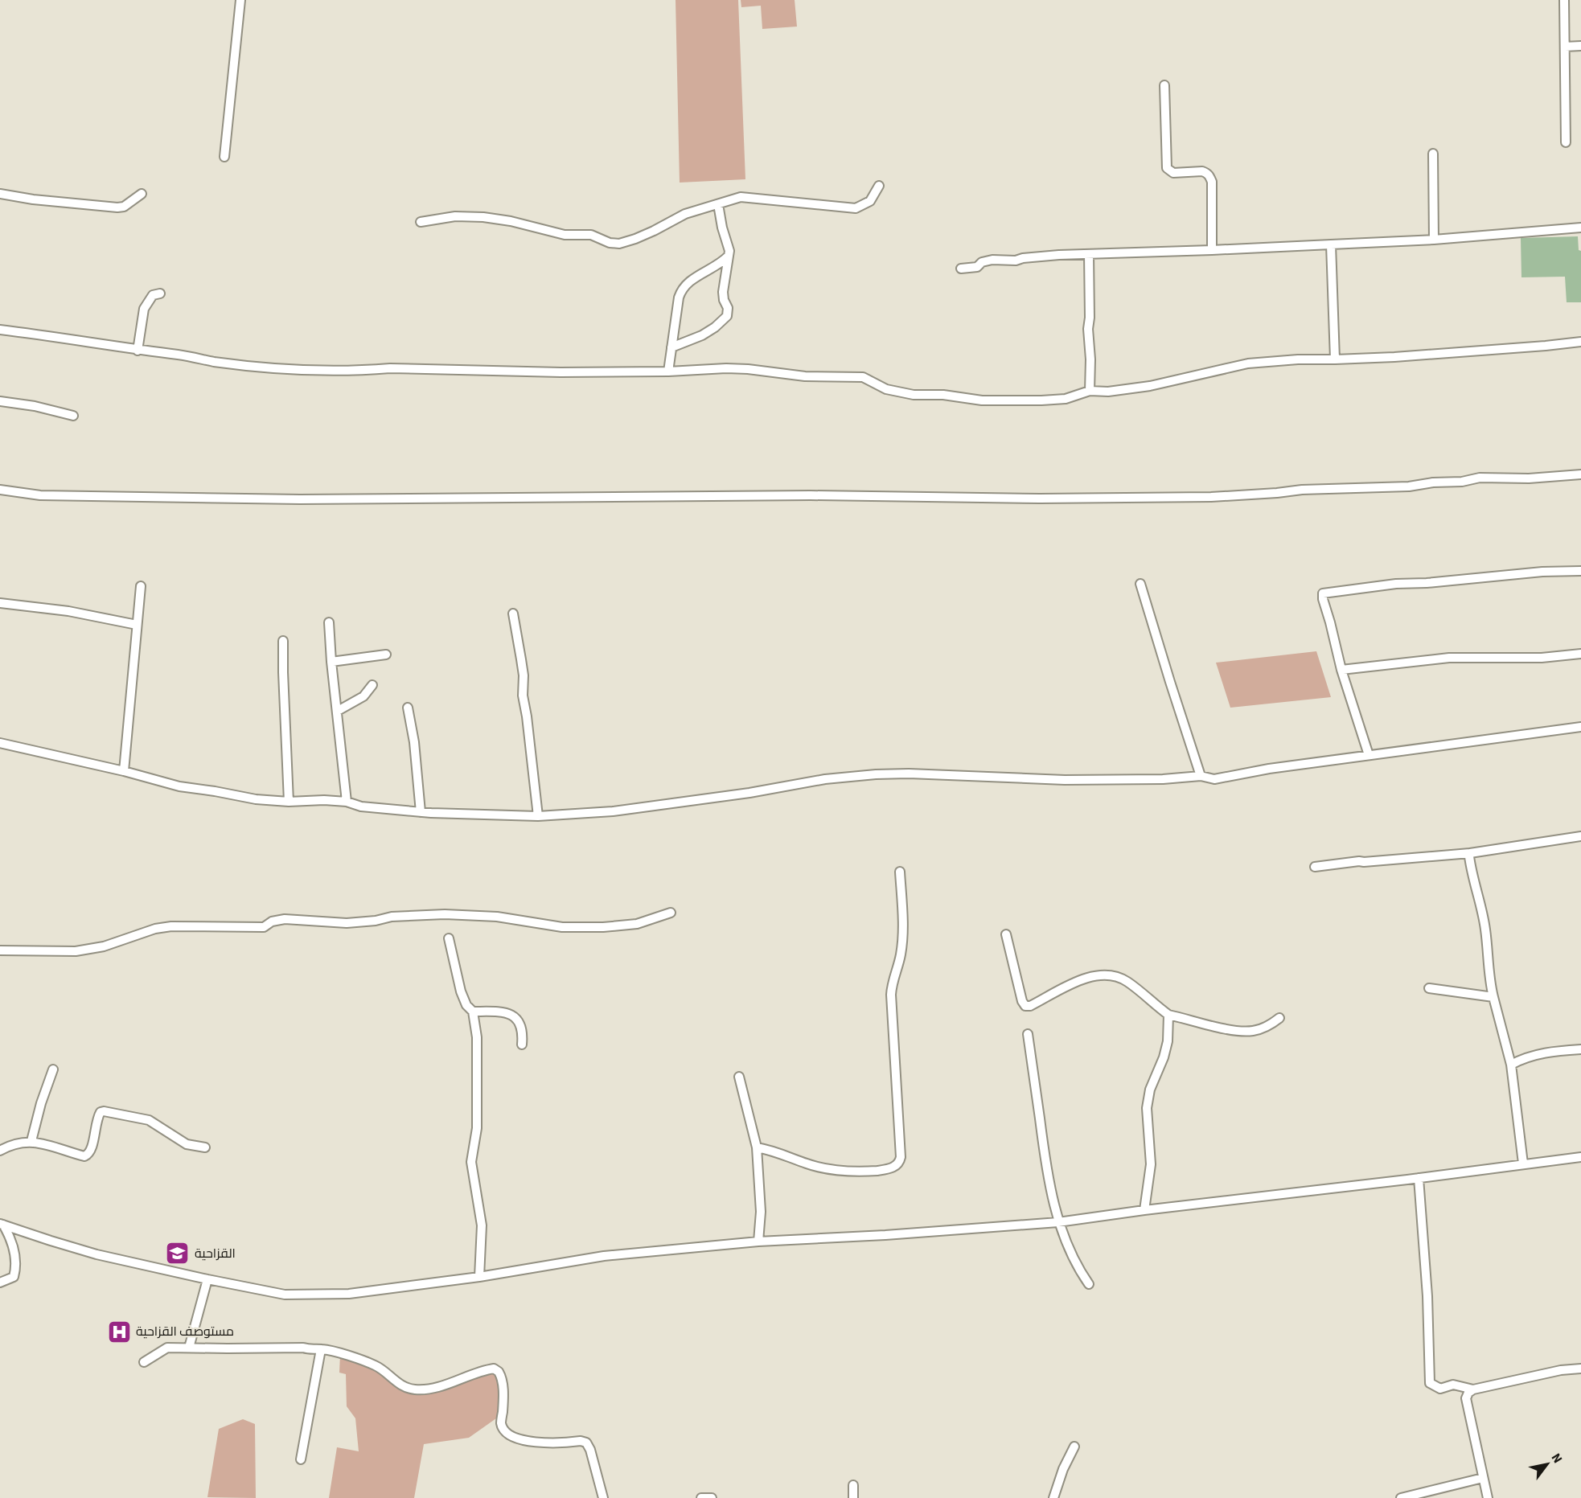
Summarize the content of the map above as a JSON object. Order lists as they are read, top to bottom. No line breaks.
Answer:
{"places":{"school or university":["القزاحية"],"hospital":["مستوصف القزاحية"]},"north":"top right"}
